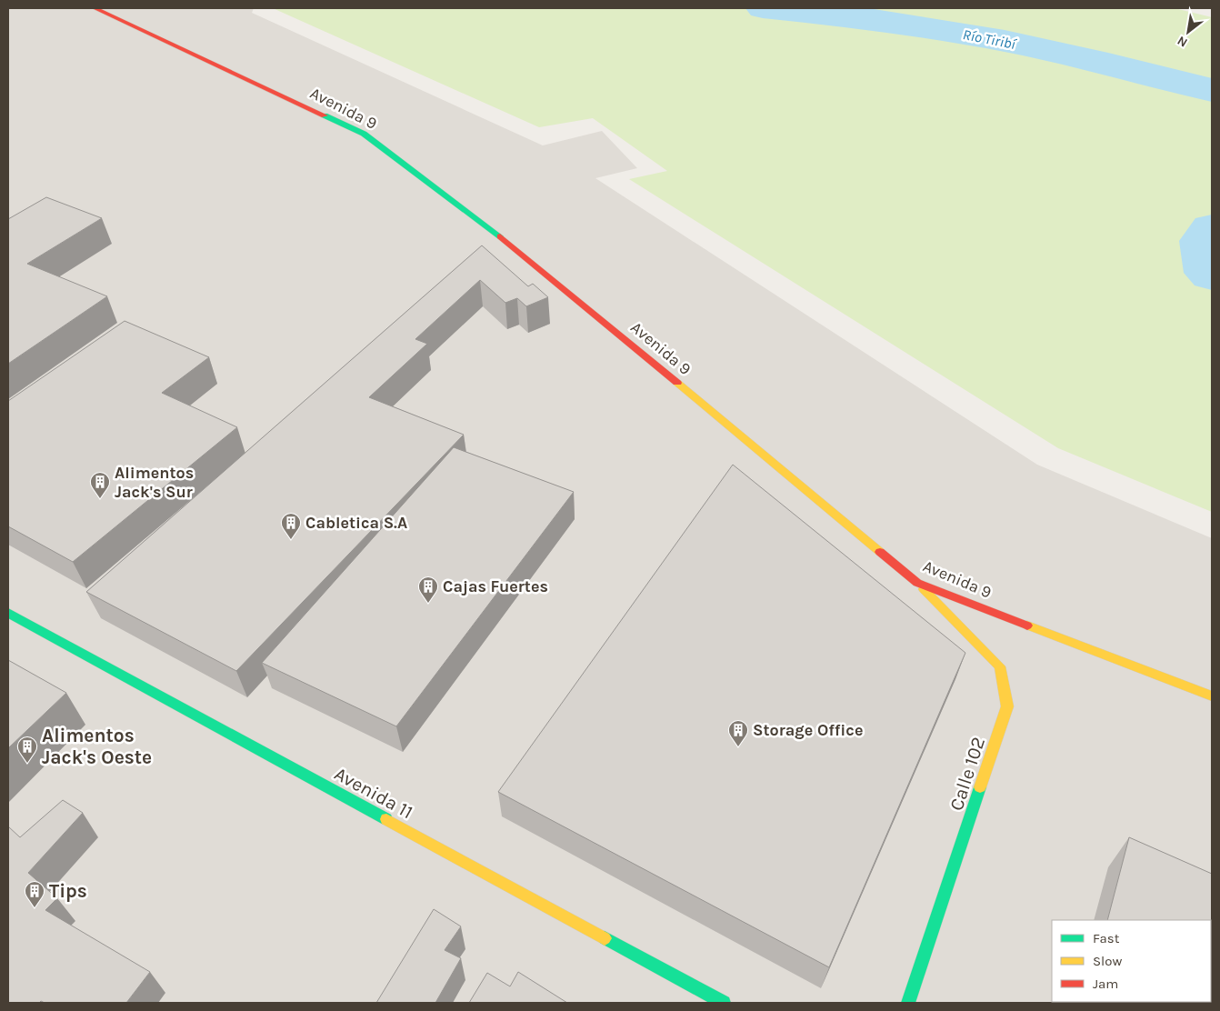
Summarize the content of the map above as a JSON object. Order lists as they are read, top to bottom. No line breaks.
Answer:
{"streets":{"street":["Avenida 9","Calle 102","Avenida 11"]},"crossings":[["Avenida 9","Calle 102"]],"water":["Río Tiribí"],"places":{"building":["Alimentos Jack's Sur","Cabletica S.A","Cajas Fuertes","Storage Office","Alimentos Jack's Oeste","Tips"]},"legend":["Fast","Slow","Jam"],"north":"bottom left"}
